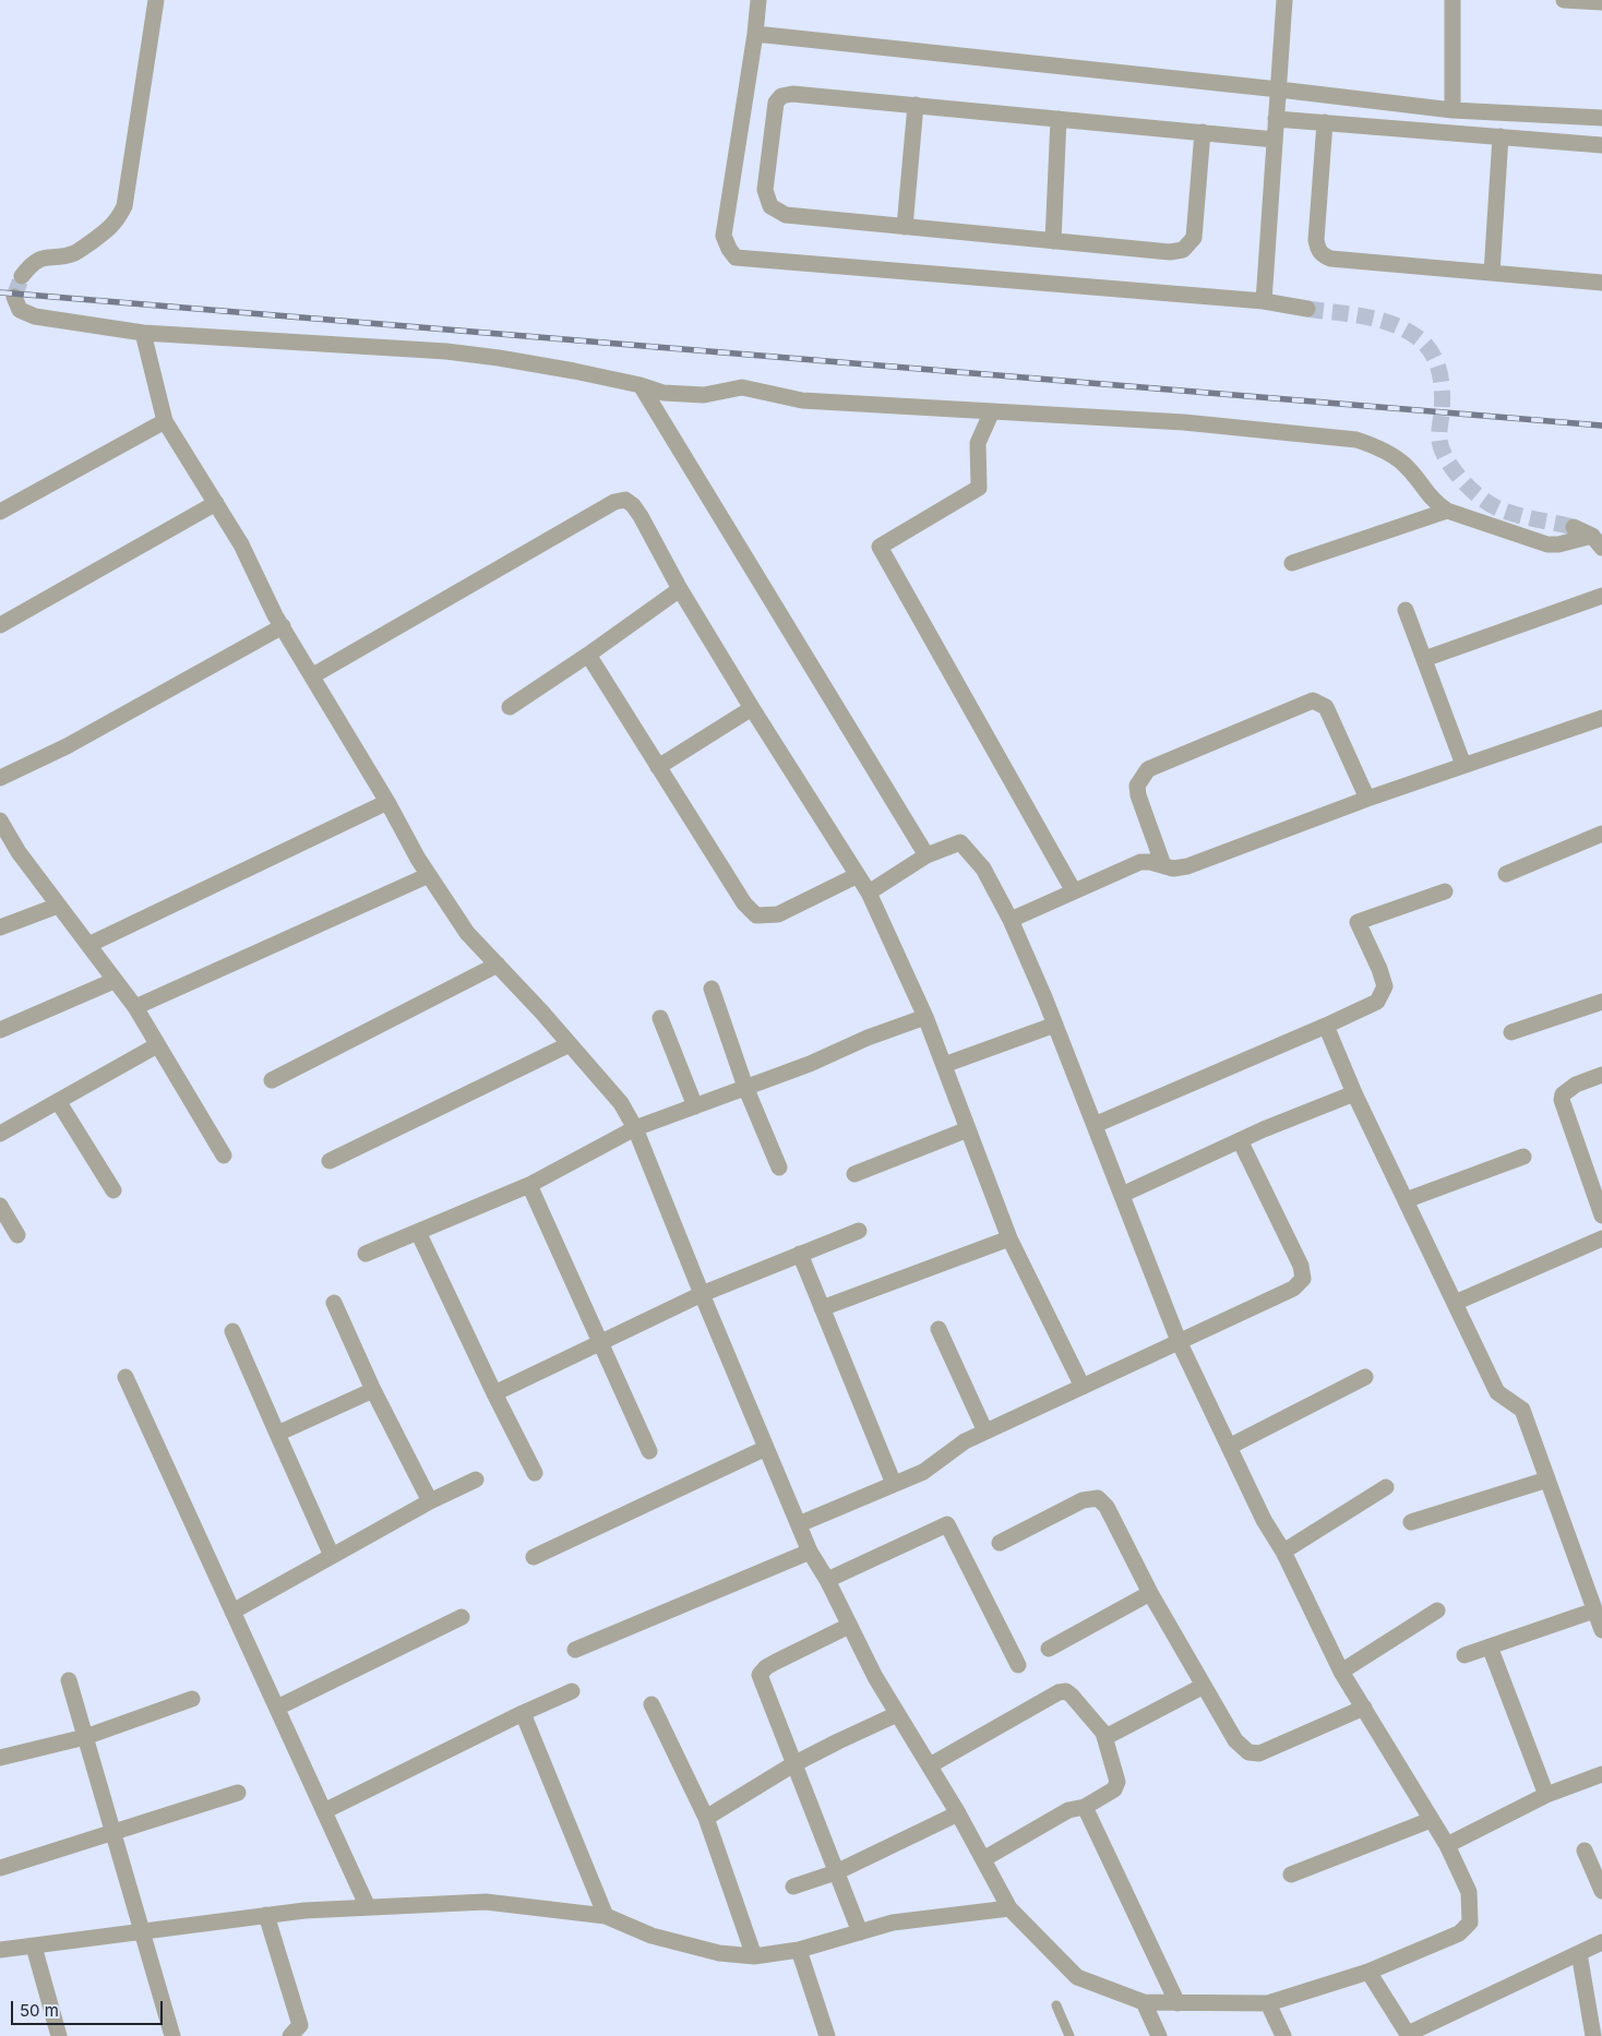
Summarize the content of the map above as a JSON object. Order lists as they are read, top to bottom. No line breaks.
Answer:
{"scale_bar":"50 m"}
